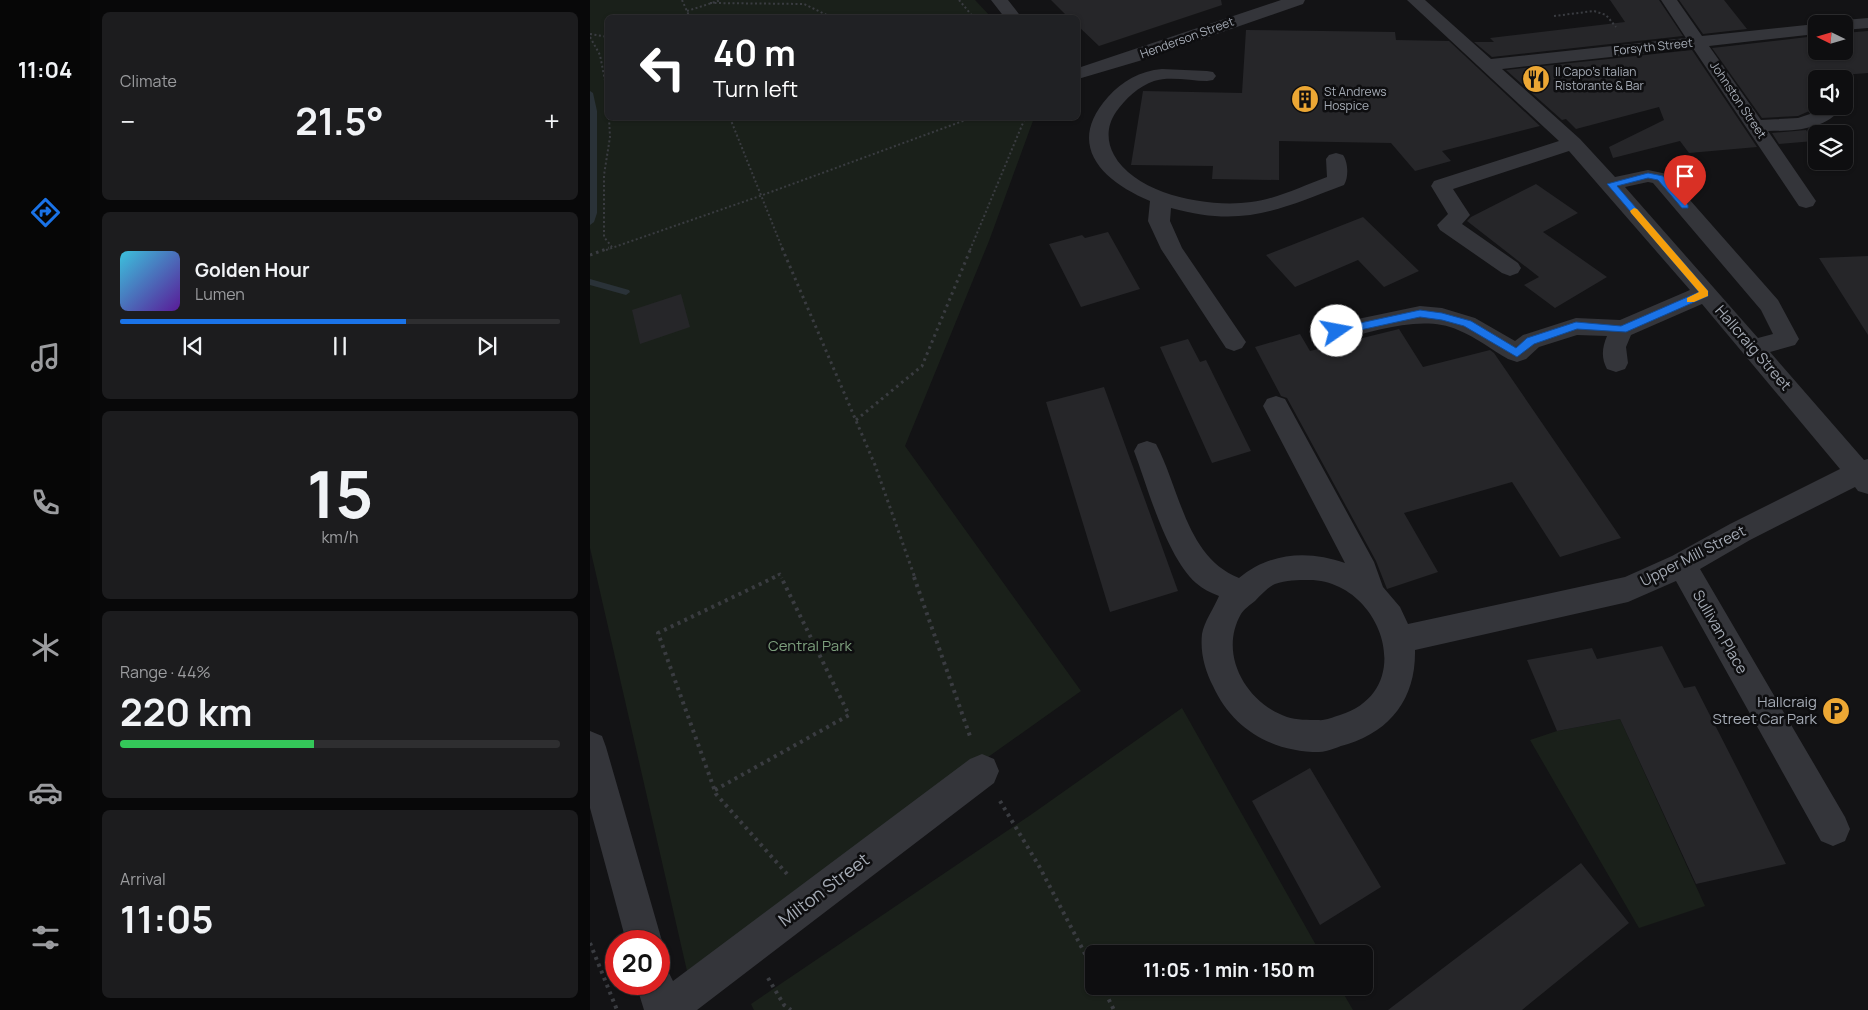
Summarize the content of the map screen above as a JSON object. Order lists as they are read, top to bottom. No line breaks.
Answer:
{"streets":{"street":["Henderson Street","Forsyth Street","Johnston Street","Hallcraig Street","Upper Mill Street","Sullivan Place","Milton Street"]},"crossings":[["Forsyth Street","Johnston Street"],["Forsyth Street","Hallcraig Street"],["Hallcraig Street","Upper Mill Street"],["Upper Mill Street","Sullivan Place"]],"parks":["Central Park"],"places":{"restaurant":["Il Capo's Italian Ristorante & Bar"],"building":["St Andrews Hospice"],"parking":["Hallcraig Street Car Park"]},"north":"left","page":{"tabs":"11:04","tile":["Climate",["15","km/h"],["Range · 44%","220 km"],["Arrival","11:05"]],"turn":["40 m","Turn left"],"heat":["−","21.5°","+"],"song":["Golden Hour","Lumen"],"limit":"20","trip":"11:05 · 1 min · 150 m"}}
